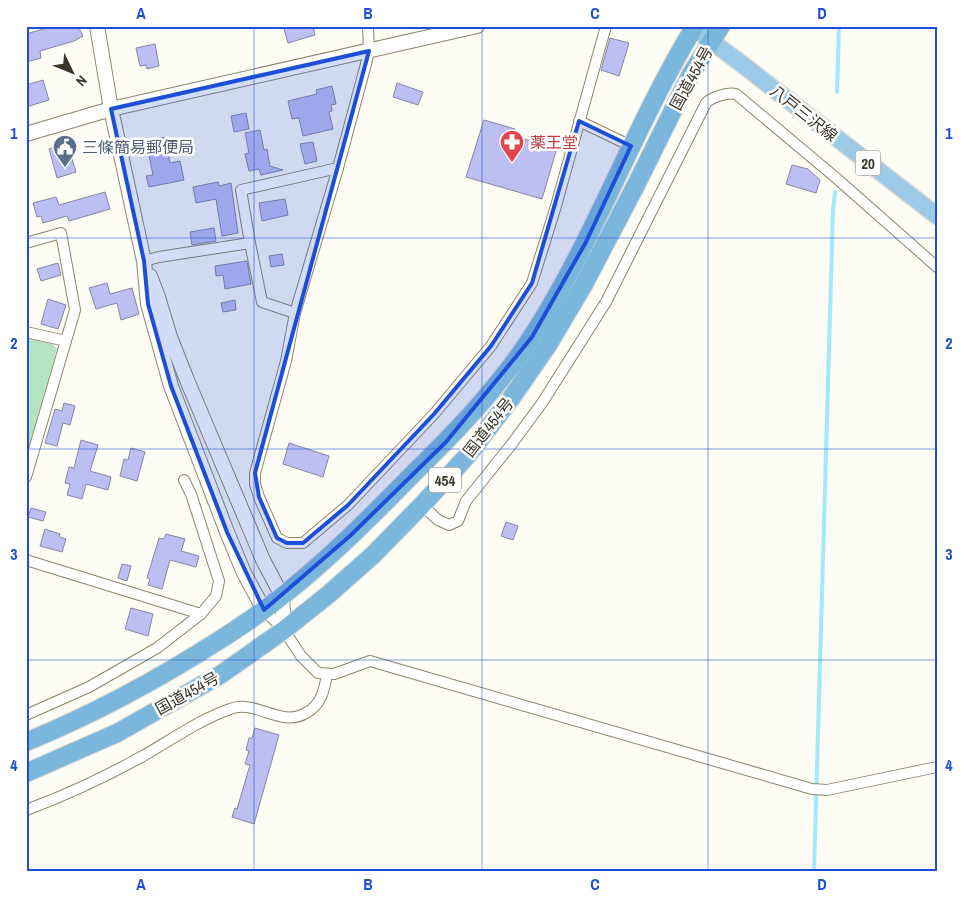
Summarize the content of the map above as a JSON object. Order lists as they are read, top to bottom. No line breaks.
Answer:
{"streets":{"highway":["国道454号","454"],"main road":["八戸三沢線","20"]},"crossings":[["国道454号","八戸三沢線"]],"places":{"pharmacy":["薬王堂"],"public building":["三條簡易郵便局"]},"north":"bottom right","grid":{"columns":["A","B","C","D"],"rows":["1","2","3","4"]}}
